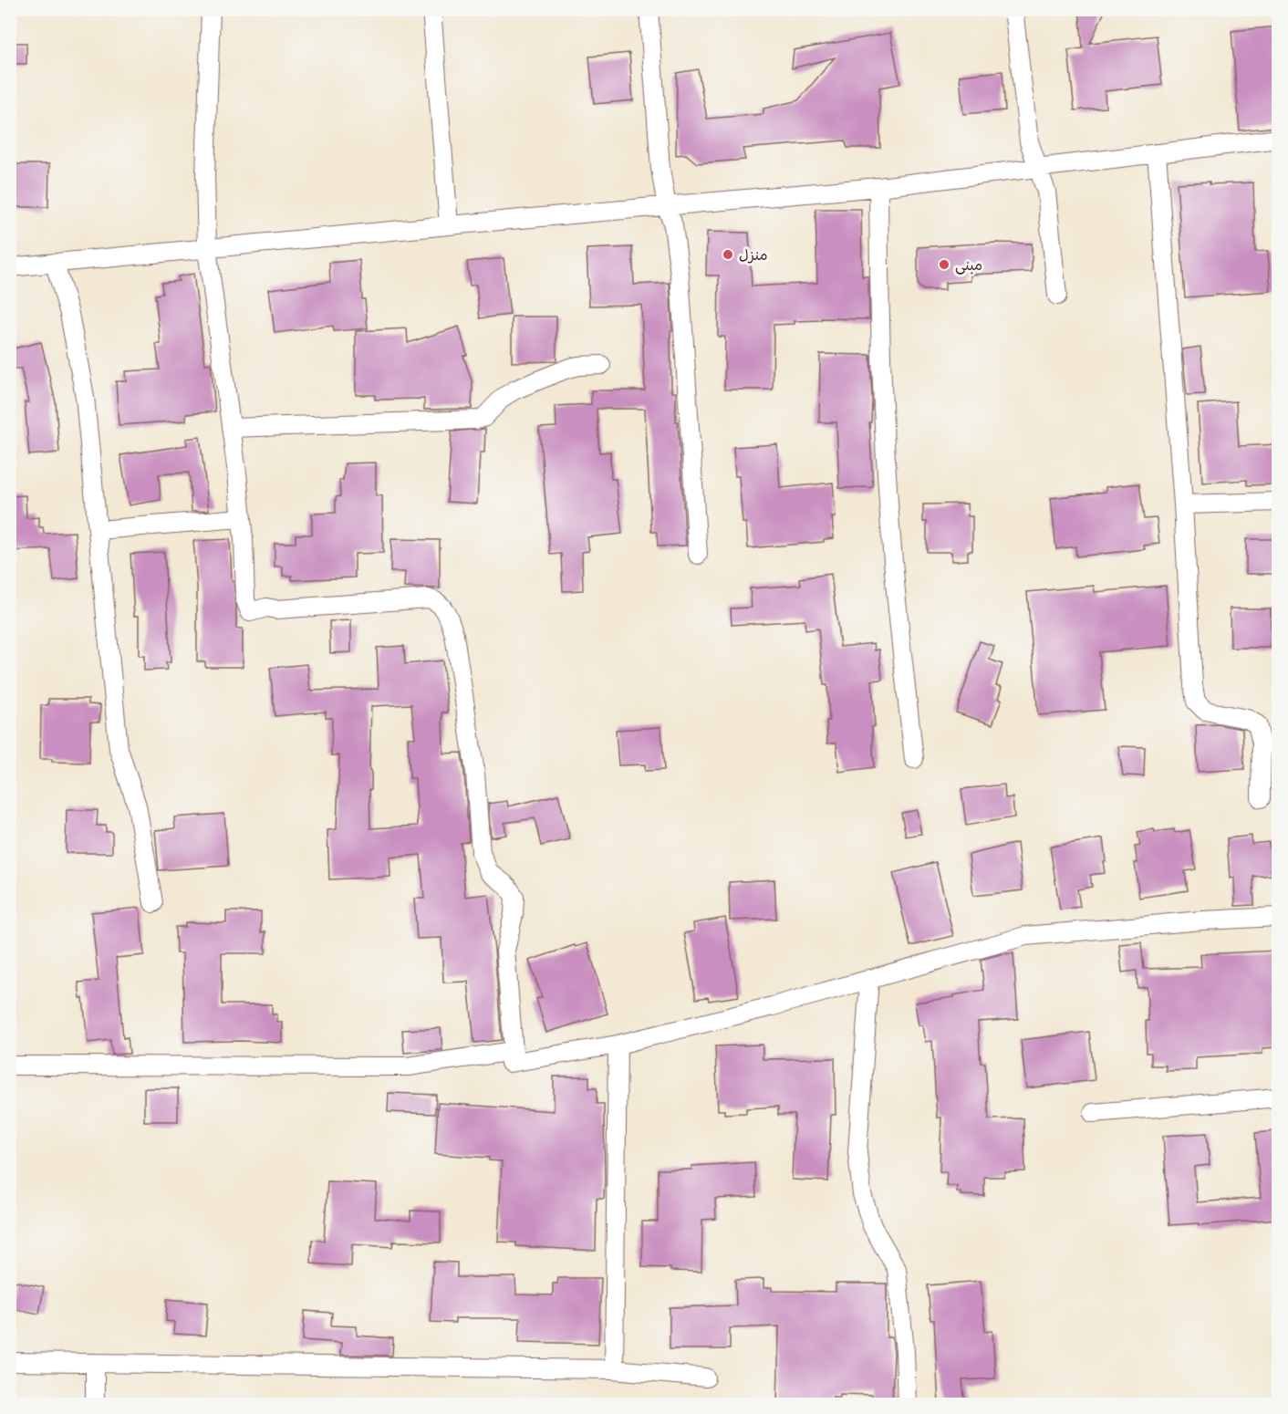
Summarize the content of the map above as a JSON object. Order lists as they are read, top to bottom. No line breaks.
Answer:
{"places":["منزل","مبنى"]}
